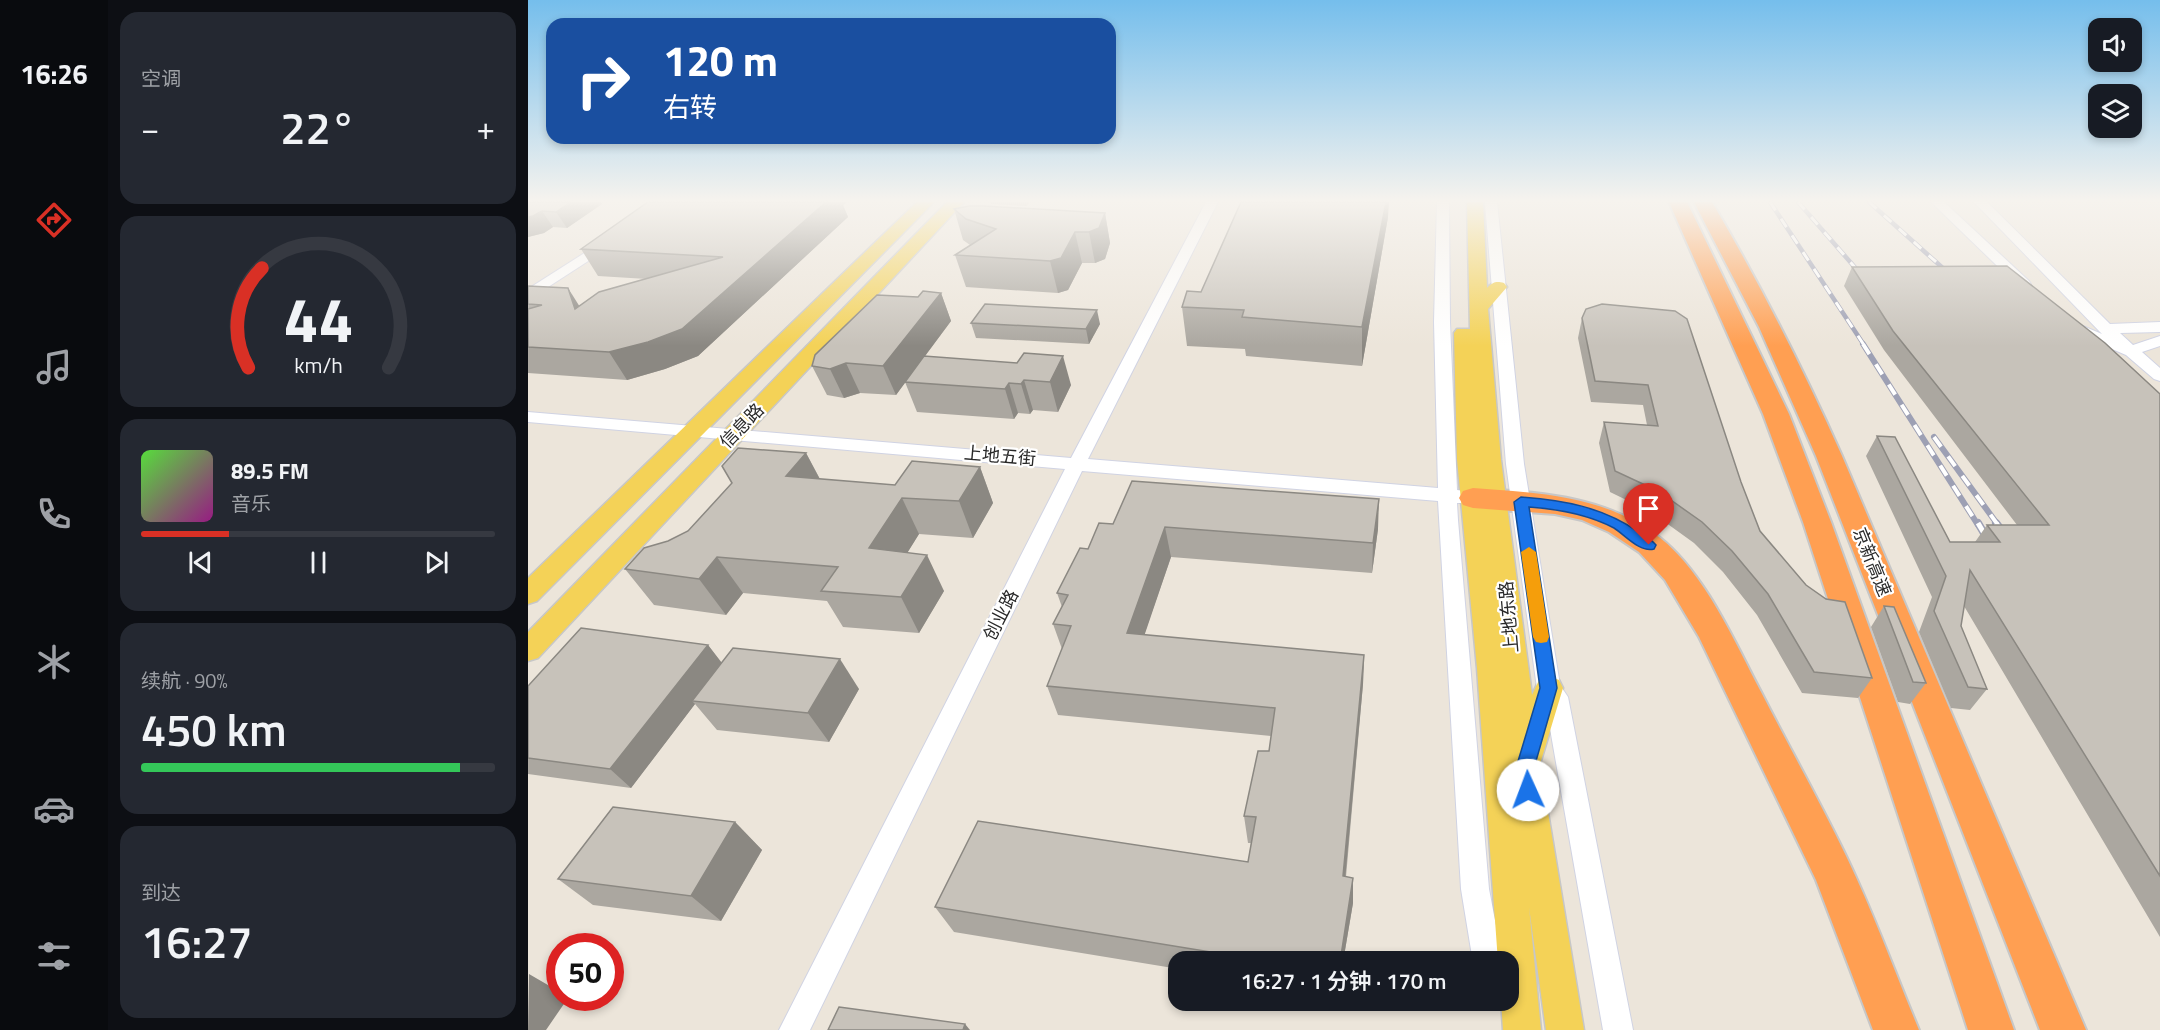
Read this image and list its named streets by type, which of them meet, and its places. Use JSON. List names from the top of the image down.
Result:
{
  "streets": {
    "highway": ["京新高速"],
    "main road": ["信息路", "上地东路"],
    "street": ["上地五街", "创业路"]
  },
  "crossings": [
    ["信息路", "上地五街"],
    ["上地五街", "创业路"],
    ["上地五街", "上地东路"]
  ],
  "page": {
    "tabs": "16:26",
    "tile": [
      "空调",
      ["续航 · 90%", "450 km"],
      ["到达", "16:27"]
    ],
    "turn": ["120 m", "右转"],
    "heat": ["−", "22°", "+"],
    "song": ["89.5 FM", "音乐"],
    "limit": "50",
    "trip": "16:27 · 1 分钟 · 170 m",
    "gauge": ["44", "km/h"]
  }
}
